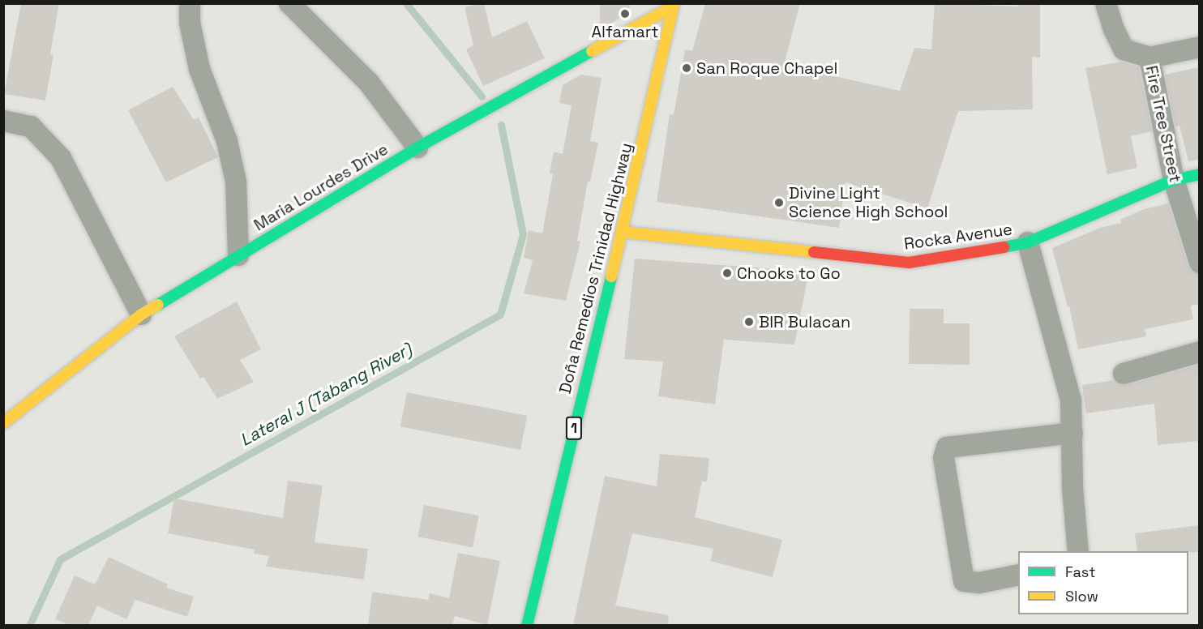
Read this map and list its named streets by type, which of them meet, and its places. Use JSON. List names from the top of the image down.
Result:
{
  "streets": {
    "main road": [
      "Maria Lourdes Drive",
      "Rocka Avenue",
      "Doña Remedios Trinidad Highway",
      "1"
    ],
    "street": ["Fire Tree Street"]
  },
  "crossings": [
    ["Fire Tree Street", "Rocka Avenue"],
    ["Maria Lourdes Drive", "Doña Remedios Trinidad Highway"],
    ["Rocka Avenue", "Doña Remedios Trinidad Highway"]
  ],
  "water": ["Lateral J (Tabang River)"],
  "places": [
    "Alfamart",
    "San Roque Chapel",
    "Divine Light Science High School",
    "Chooks to Go",
    "BIR Bulacan"
  ],
  "legend": ["Fast", "Slow"]
}
